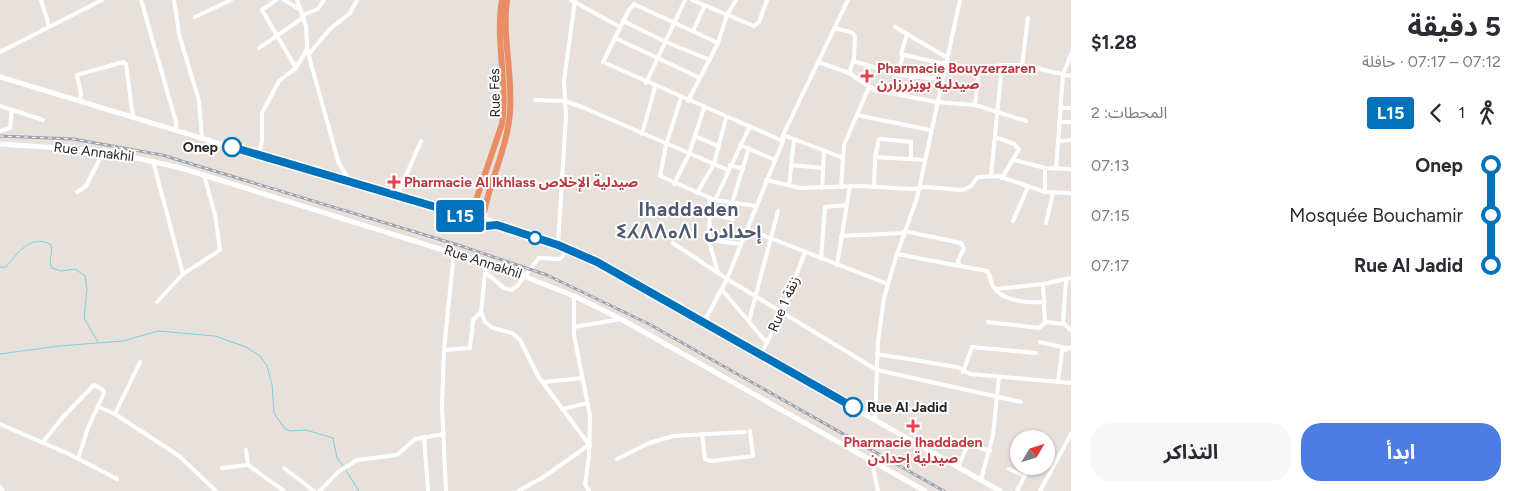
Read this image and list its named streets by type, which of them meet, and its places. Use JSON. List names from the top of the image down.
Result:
{
  "streets": {
    "highway": ["Rue Fés"],
    "main road": ["Rue Annakhil"],
    "street": ["Rue 1 زنقة"]
  },
  "districts": ["Ihaddaden ⵉⵃⴷⴷⴰⴷⵏ إحدادن"],
  "places": {
    "health": ["Pharmacie Bouyzerzaren صيدلية بويزرزارن", "Pharmacie Al Ikhlass صيدلية الإخلاص", "Pharmacie Ihaddaden صيدلية إحدادن"],
    "other": ["Onep", "Rue Al Jadid"]
  },
  "lines": ["bus line L15"],
  "north": "top right",
  "page": {
    "heading": ["5 دقيقة", "07:12 – 07:17 · حافلة", "$1.28"],
    "on_map": "L15",
    "legs": ["1", "L15", "المحطات: 2"],
    "list": [
      {
        "name": "Onep",
        "value": "07:13"
      },
      {
        "name": "Mosquée Bouchamir",
        "value": "07:15"
      },
      {
        "name": "Rue Al Jadid",
        "value": "07:17"
      }
    ],
    "buttons": ["ابدأ", "التذاكر"]
  }
}
